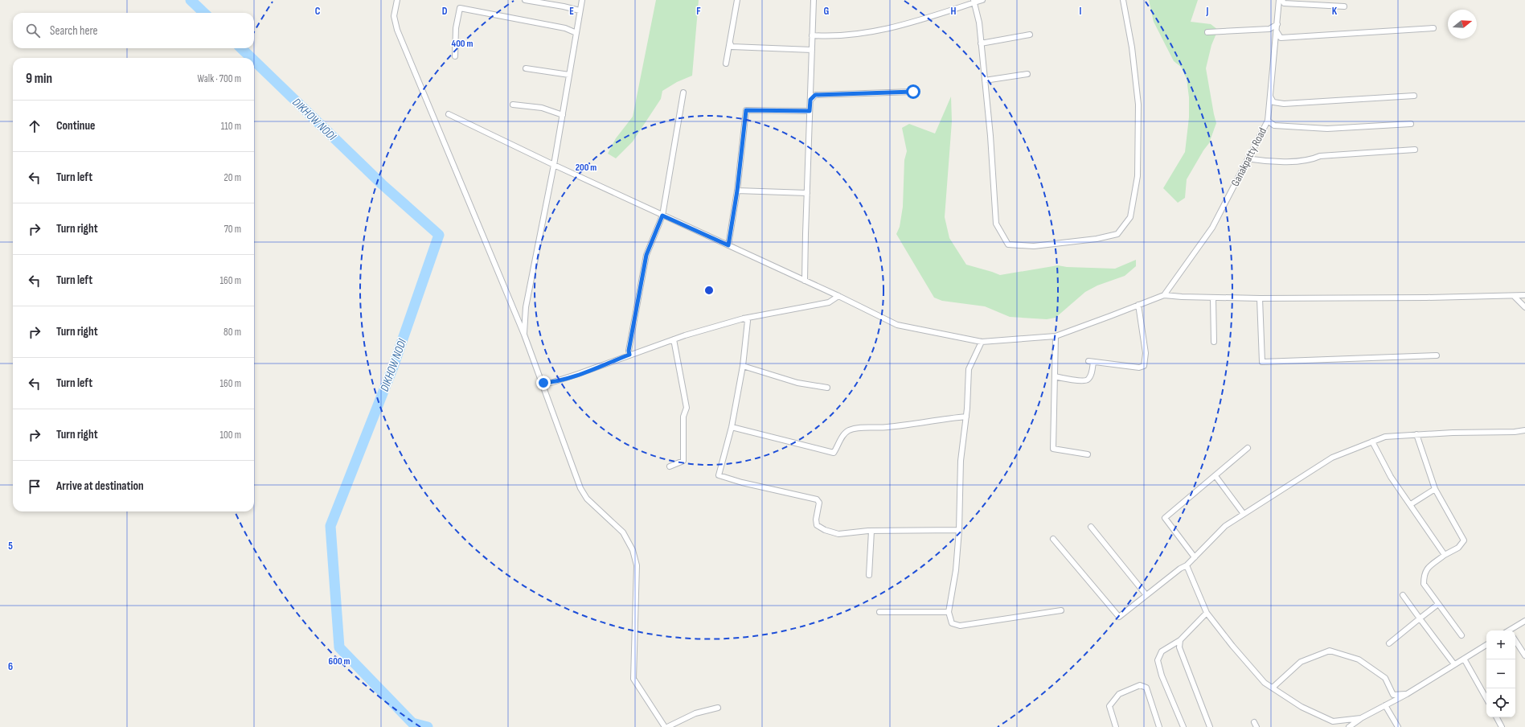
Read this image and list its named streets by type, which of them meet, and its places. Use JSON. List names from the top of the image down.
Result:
{
  "streets": {
    "street": ["Ganakpatty Road"]
  },
  "water": ["DIKHOW NODI"],
  "north": "right",
  "page": {
    "search": "Search here",
    "heading": ["9 min", "Walk · 700 m"],
    "list": [
      ["Continue", "110 m"],
      ["Turn left", "20 m"],
      ["Turn right", "70 m"],
      ["Turn left", "160 m"],
      ["Turn right", "80 m"],
      ["Turn left", "160 m"],
      ["Turn right", "100 m"],
      "Arrive at destination"
    ],
    "map_buttons": ["+", "−"]
  },
  "grid": {
    "columns": [
      "C",
      "D",
      "E",
      "F",
      "G",
      "H",
      "I",
      "J",
      "K"
    ],
    "rows": ["5", "6"]
  },
  "rings": ["400 m", "200 m", "600 m"]
}
